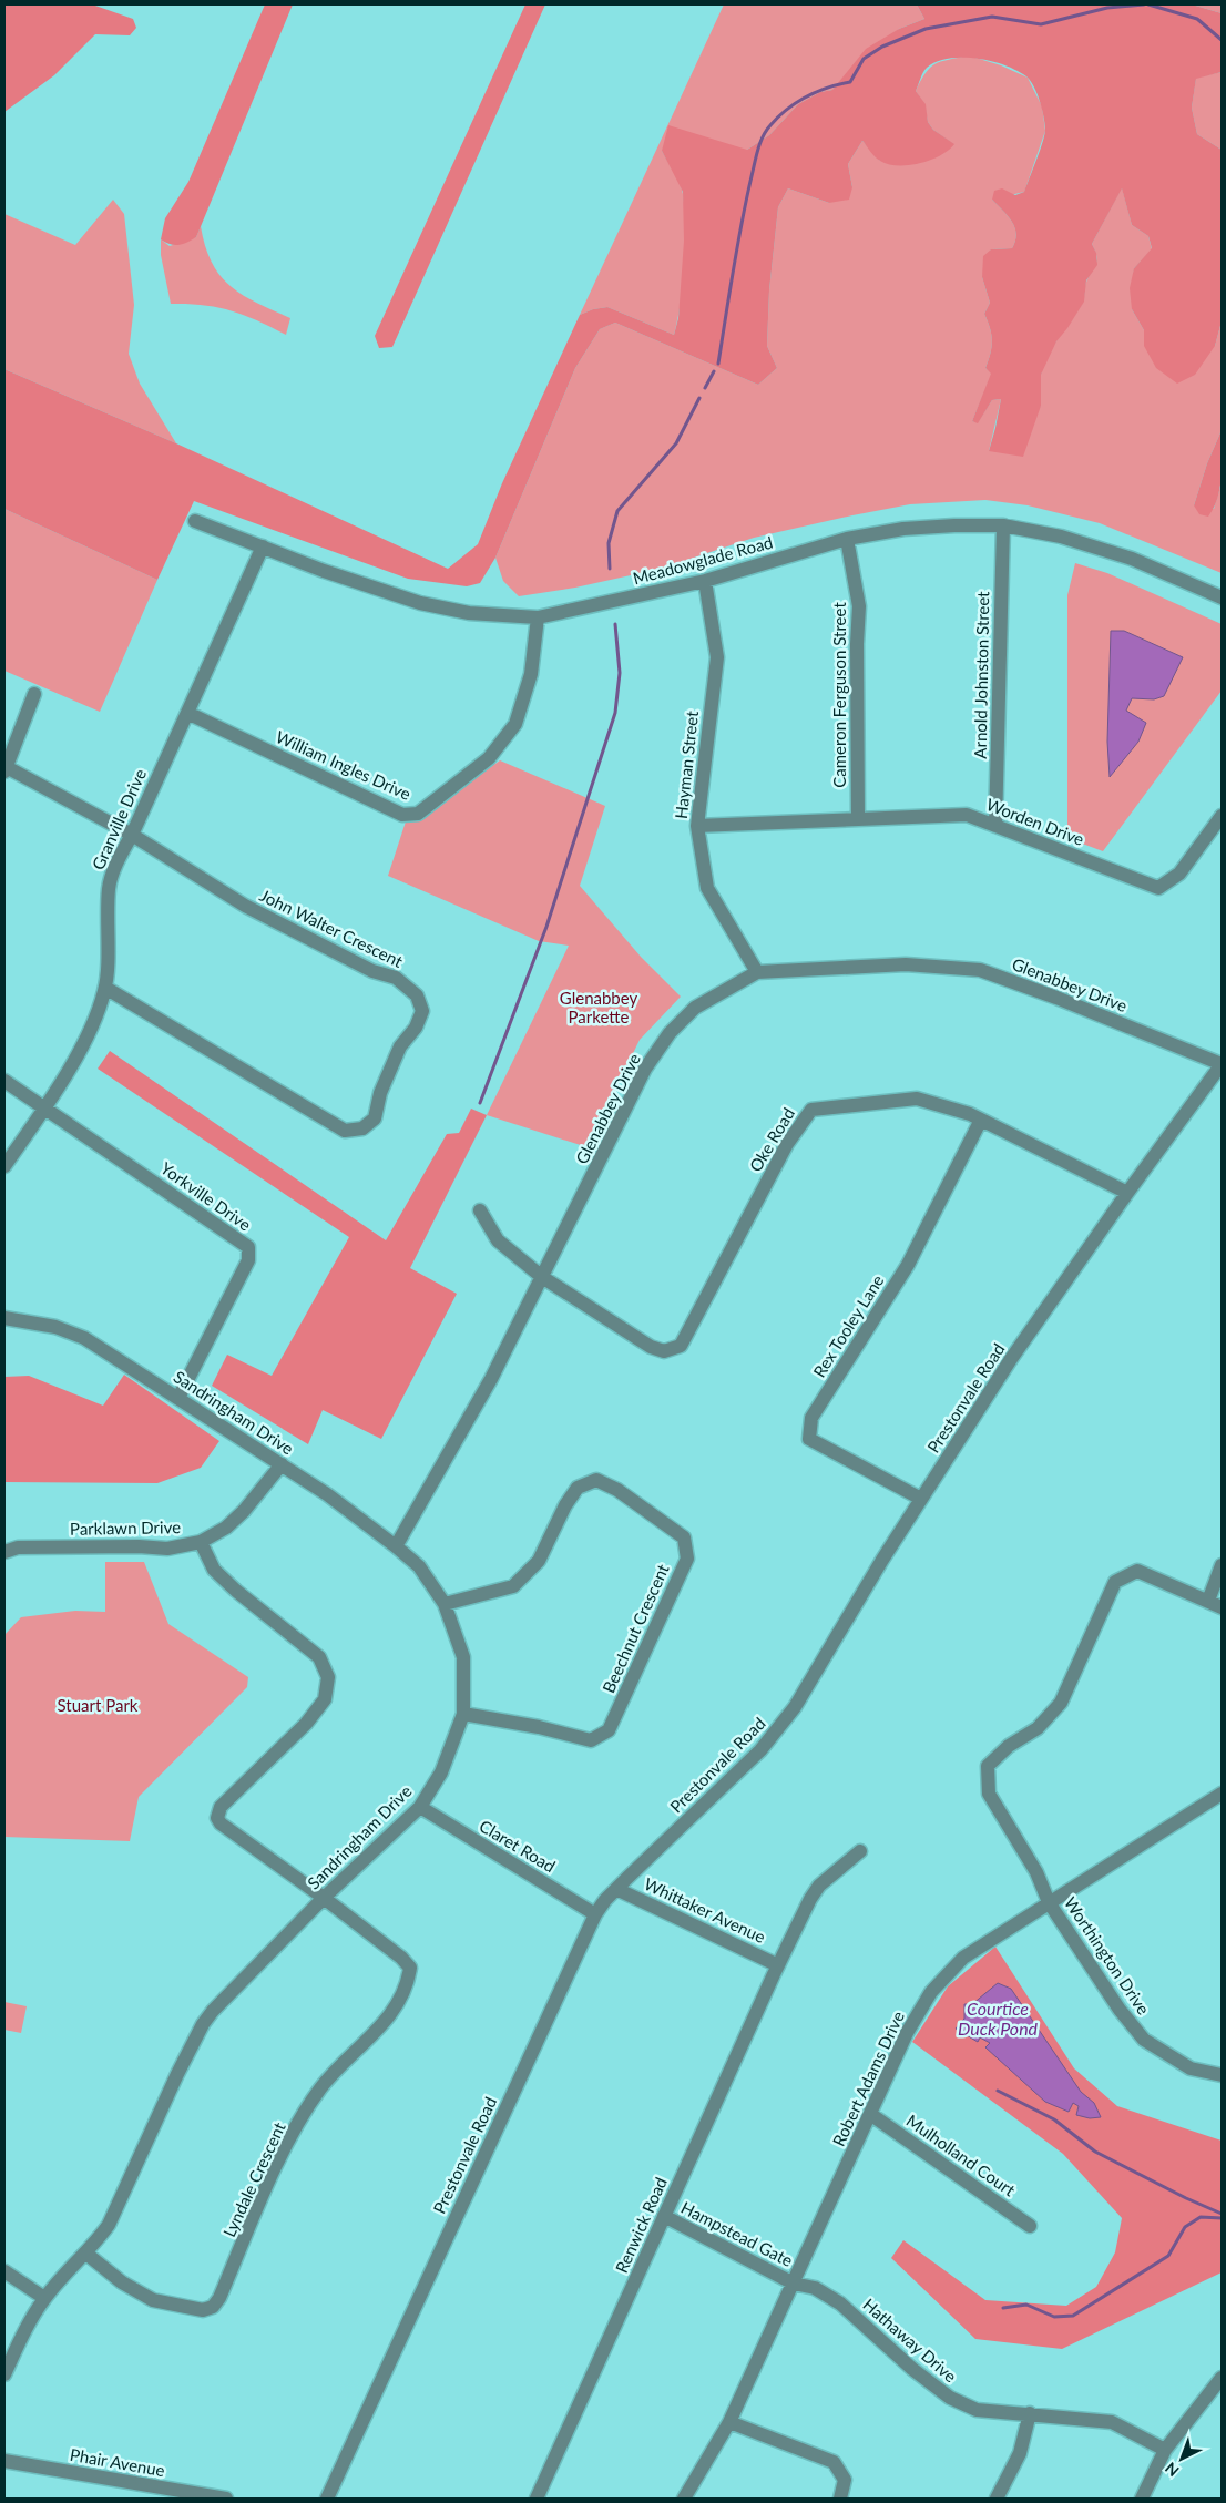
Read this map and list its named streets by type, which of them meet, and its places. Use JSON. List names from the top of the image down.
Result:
{
  "streets": {
    "street": [
      "Meadowglade Road",
      "Arnold Johnston Street",
      "Cameron Ferguson Street",
      "William Ingles Drive",
      "Hayman Street",
      "Granville Drive",
      "Worden Drive",
      "John Walter Crescent",
      "Glenabbey Drive",
      "Oke Road",
      "Yorkville Drive",
      "Rex Tooley Lane",
      "Prestonvale Road",
      "Sandringham Drive",
      "Parklawn Drive",
      "Beechnut Crescent",
      "Claret Road",
      "Whittaker Avenue",
      "Worthington Drive",
      "Robert Adams Drive",
      "Mulholland Court",
      "Lyndale Crescent",
      "Renwick Road",
      "Hampstead Gate",
      "Hathaway Drive",
      "Phair Avenue"
    ]
  },
  "crossings": [
    ["Meadowglade Road", "Arnold Johnston Street"],
    ["Meadowglade Road", "Cameron Ferguson Street"],
    ["Meadowglade Road", "William Ingles Drive"],
    ["Meadowglade Road", "Hayman Street"],
    ["Meadowglade Road", "Granville Drive"],
    ["Arnold Johnston Street", "Worden Drive"],
    ["Cameron Ferguson Street", "Worden Drive"],
    ["William Ingles Drive", "Granville Drive"],
    ["Hayman Street", "Worden Drive"],
    ["Hayman Street", "Glenabbey Drive"],
    ["Granville Drive", "John Walter Crescent"],
    ["Granville Drive", "Yorkville Drive"],
    ["Glenabbey Drive", "Oke Road"],
    ["Glenabbey Drive", "Prestonvale Road"],
    ["Glenabbey Drive", "Sandringham Drive"],
    ["Oke Road", "Rex Tooley Lane"],
    ["Oke Road", "Prestonvale Road"],
    ["Yorkville Drive", "Sandringham Drive"],
    ["Rex Tooley Lane", "Prestonvale Road"],
    ["Prestonvale Road", "Claret Road"],
    ["Prestonvale Road", "Whittaker Avenue"],
    ["Sandringham Drive", "Parklawn Drive"],
    ["Sandringham Drive", "Beechnut Crescent"],
    ["Sandringham Drive", "Claret Road"],
    ["Sandringham Drive", "Lyndale Crescent"],
    ["Whittaker Avenue", "Renwick Road"],
    ["Worthington Drive", "Robert Adams Drive"],
    ["Robert Adams Drive", "Mulholland Court"],
    ["Robert Adams Drive", "Hampstead Gate"],
    ["Robert Adams Drive", "Hathaway Drive"],
    ["Renwick Road", "Hampstead Gate"],
    ["Hampstead Gate", "Hathaway Drive"]
  ],
  "water": ["Courtice Duck Pond"],
  "parks": ["Glenabbey Parkette", "Stuart Park"],
  "north": "bottom left"
}
